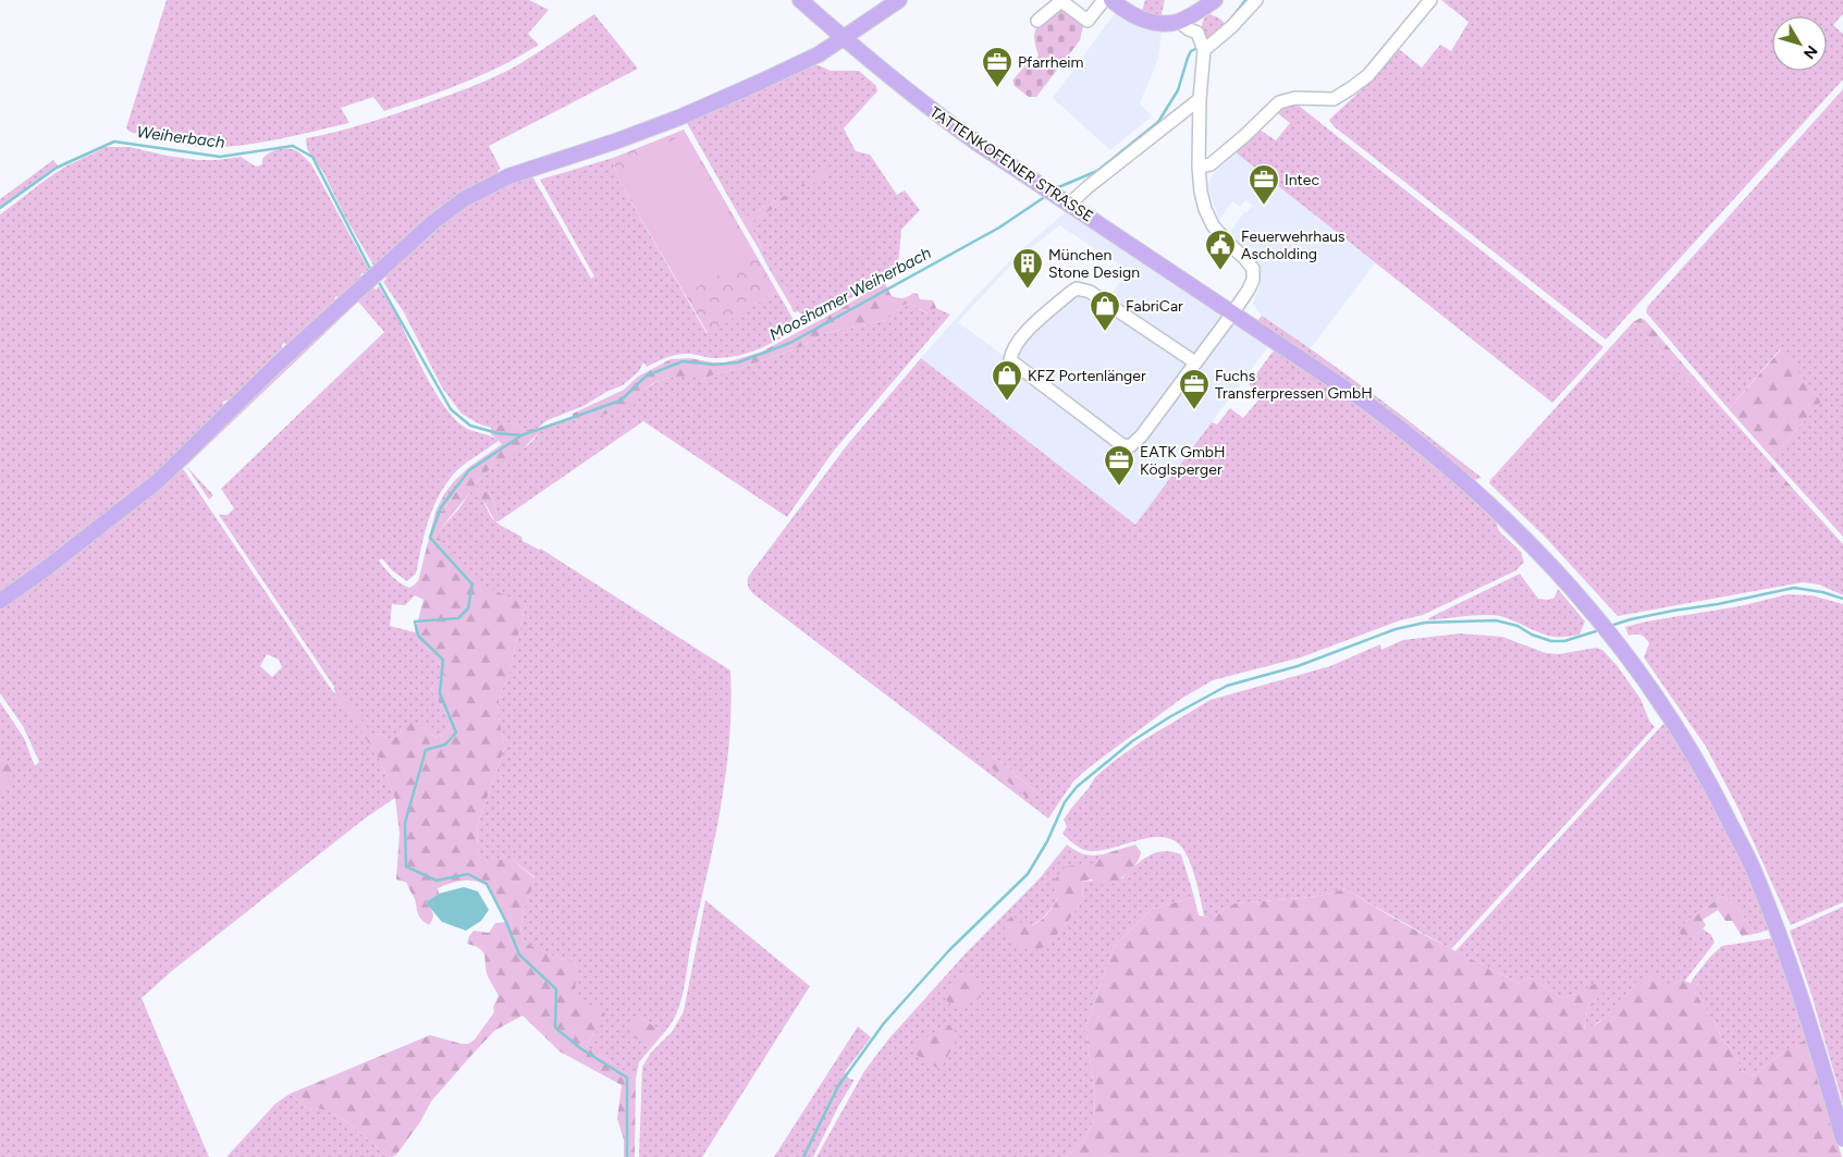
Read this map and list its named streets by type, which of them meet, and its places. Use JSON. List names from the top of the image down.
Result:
{
  "streets": {
    "main road": ["TATTENKOFENER STRASSE"]
  },
  "water": ["Weiherbach", "Mooshamer Weiherbach"],
  "places": {
    "office": [
      "Pfarrheim",
      "Intec",
      "Fuchs Transferpressen GmbH",
      "EATK GmbH Köglsperger"
    ],
    "public building": ["Feuerwehrhaus Ascholding"],
    "building": ["München Stone Design"],
    "shop": ["FabriCar", "KFZ Portenlänger"]
  },
  "north": "bottom right"
}
